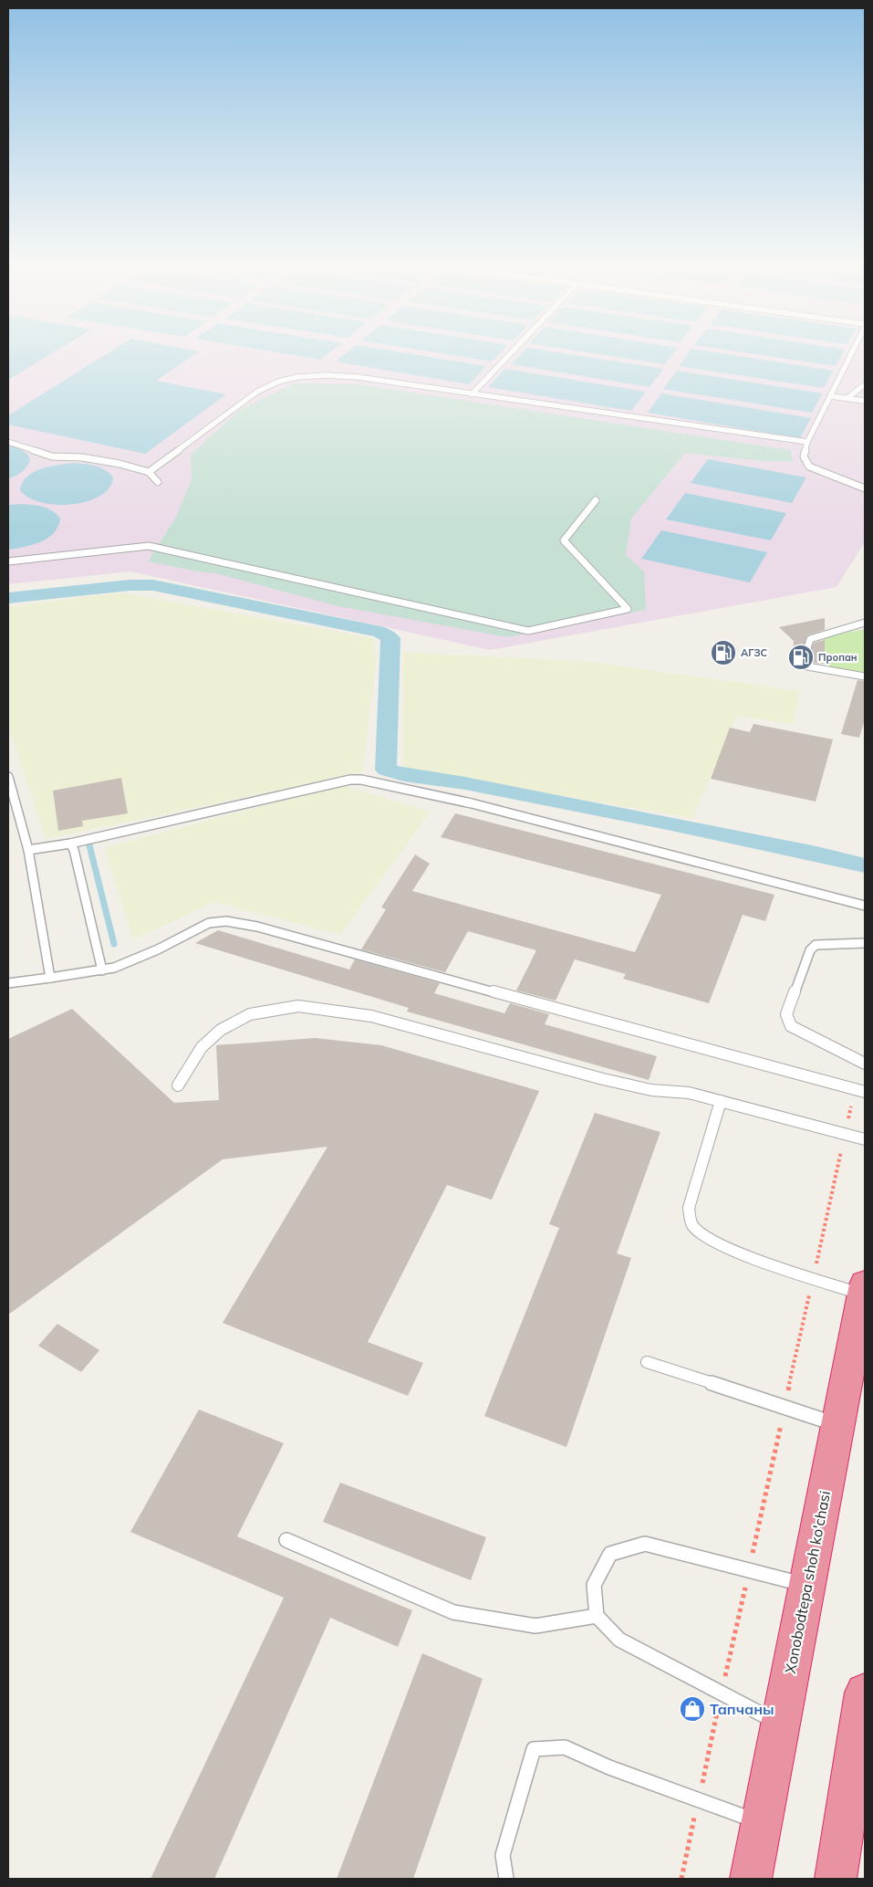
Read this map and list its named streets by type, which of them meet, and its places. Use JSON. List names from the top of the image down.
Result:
{
  "streets": {
    "highway": ["Xonobodtepa shoh ko'chasi"]
  },
  "places": {
    "fuel station": ["АГЗС", "Пропан"],
    "shop": ["Тапчаны"]
  }
}
